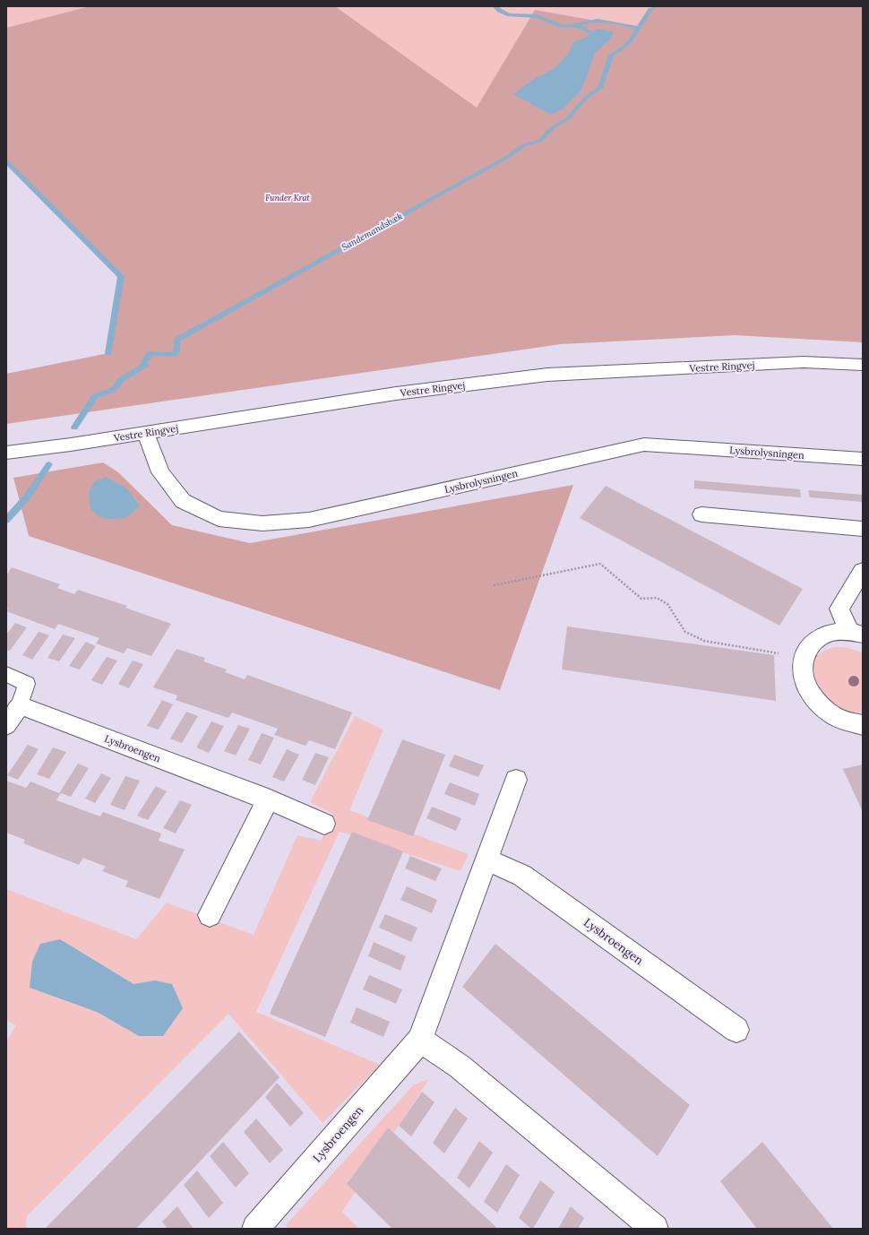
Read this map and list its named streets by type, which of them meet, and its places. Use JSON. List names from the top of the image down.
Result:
{
  "streets": {
    "street": ["Vestre Ringvej", "Lysbrolysningen", "Lysbroengen"]
  },
  "crossings": [
    ["Vestre Ringvej", "Lysbrolysningen"]
  ],
  "water": ["Sandemandsbæk"],
  "parks": ["Funder Krat"]
}
